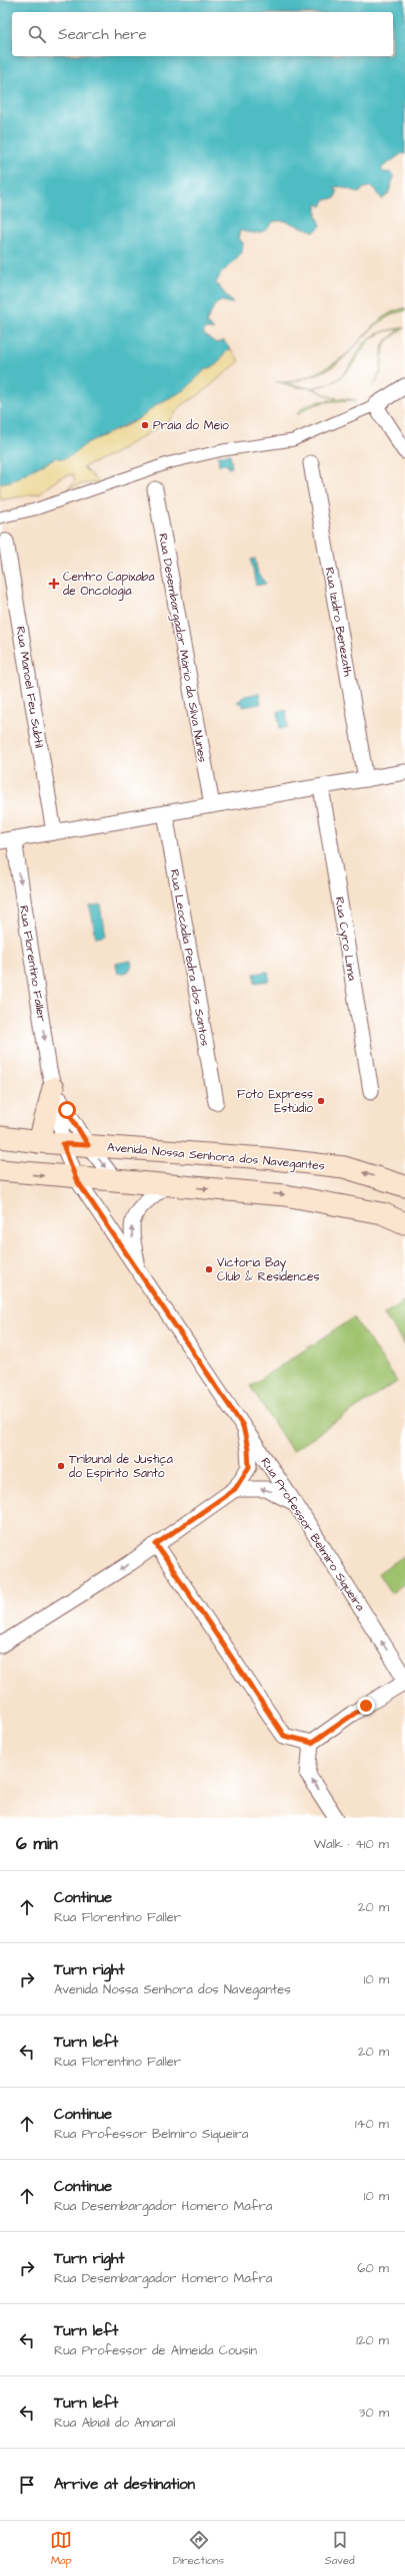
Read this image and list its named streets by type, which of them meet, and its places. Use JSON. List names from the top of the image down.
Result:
{
  "streets": {
    "main road": ["Avenida Nossa Senhora dos Navegantes"],
    "street": [
      "Rua Izidro Benezath",
      "Rua Desembargador Mário da Silva Nunes",
      "Rua Manoel Feu Subtil",
      "Rua Cyro Lima",
      "Rua Leocádia Pedra dos Santos",
      "Rua Florentino Faller",
      "Rua Professor Belmiro Siqueira"
    ]
  },
  "crossings": [
    ["Rua Florentino Faller", "Avenida Nossa Senhora dos Navegantes"],
    ["Rua Florentino Faller", "Rua Professor Belmiro Siqueira"]
  ],
  "one_way": ["Rua Florentino Faller"],
  "places": {
    "other": [
      "Praia do Meio",
      "Foto Express Estúdio",
      "Victoria Bay Club & Residences",
      "Tribunal de Justiça do Espírito Santo"
    ],
    "health": ["Centro Capixaba de Oncologia"]
  },
  "page": {
    "search": "Search here",
    "heading": ["6 min", "Walk · 410 m"],
    "list": [
      ["Continue", "Rua Florentino Faller", "20 m"],
      ["Turn right", "Avenida Nossa Senhora dos Navegantes", "10 m"],
      ["Turn left", "Rua Florentino Faller", "20 m"],
      ["Continue", "Rua Professor Belmiro Siqueira", "140 m"],
      ["Continue", "Rua Desembargador Homero Mafra", "10 m"],
      ["Turn right", "Rua Desembargador Homero Mafra", "60 m"],
      ["Turn left", "Rua Professor de Almeida Cousin", "120 m"],
      ["Turn left", "Rua Abiail do Amaral", "30 m"],
      "Arrive at destination"
    ],
    "nav": ["Map", "Directions", "Saved"]
  }
}
